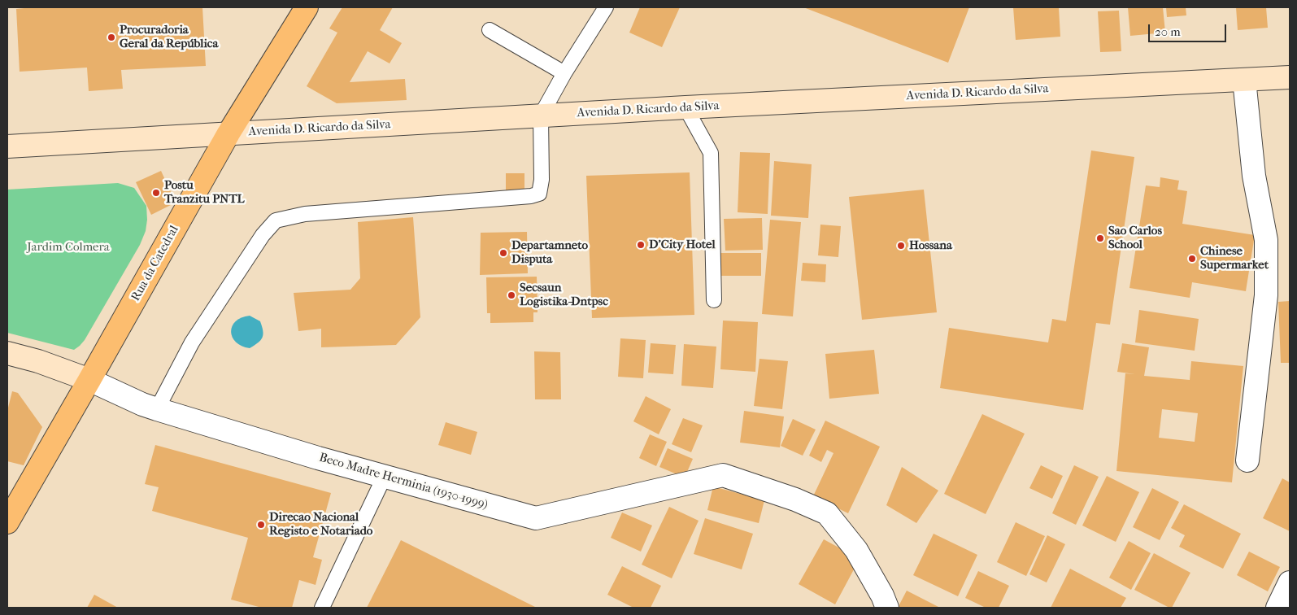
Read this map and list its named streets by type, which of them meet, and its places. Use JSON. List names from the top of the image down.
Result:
{
  "streets": {
    "main road": ["Avenida D. Ricardo da Silva", "Rua da Catedral"],
    "street": ["Beco Madre Herminia (1930-1999)"]
  },
  "crossings": [
    ["Avenida D. Ricardo da Silva", "Rua da Catedral"],
    ["Rua da Catedral", "Beco Madre Herminia (1930-1999)"]
  ],
  "parks": ["Jardim Colmera"],
  "places": [
    "Procuradoria Geral da República",
    "Postu Tranzitu PNTL",
    "Sao Carlos School",
    "D'City Hotel",
    "Hossana",
    "Departamneto Disputa",
    "Chinese Supermarket",
    "Secsaun Logistika-Dntpsc",
    "Direcao Nacional Registo e Notariado"
  ],
  "scale_bar": "20 m"
}
